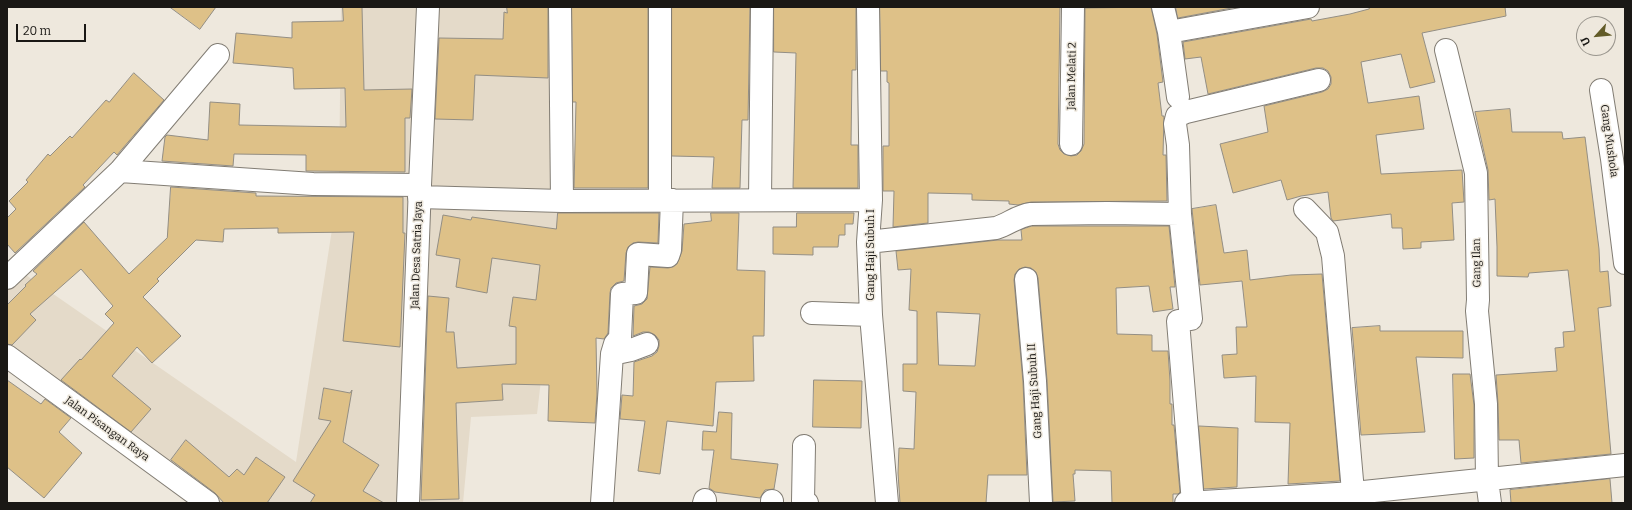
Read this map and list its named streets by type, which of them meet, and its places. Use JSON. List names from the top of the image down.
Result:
{
  "streets": {
    "street": [
      "Jalan Melati 2",
      "Gang Mushola",
      "Jalan Desa Satria Jaya",
      "Gang Haji Subuh I",
      "Gang Ilan",
      "Gang Haji Subuh II",
      "Jalan Pisangan Raya"
    ]
  },
  "scale_bar": "20 m",
  "north": "bottom left"
}
